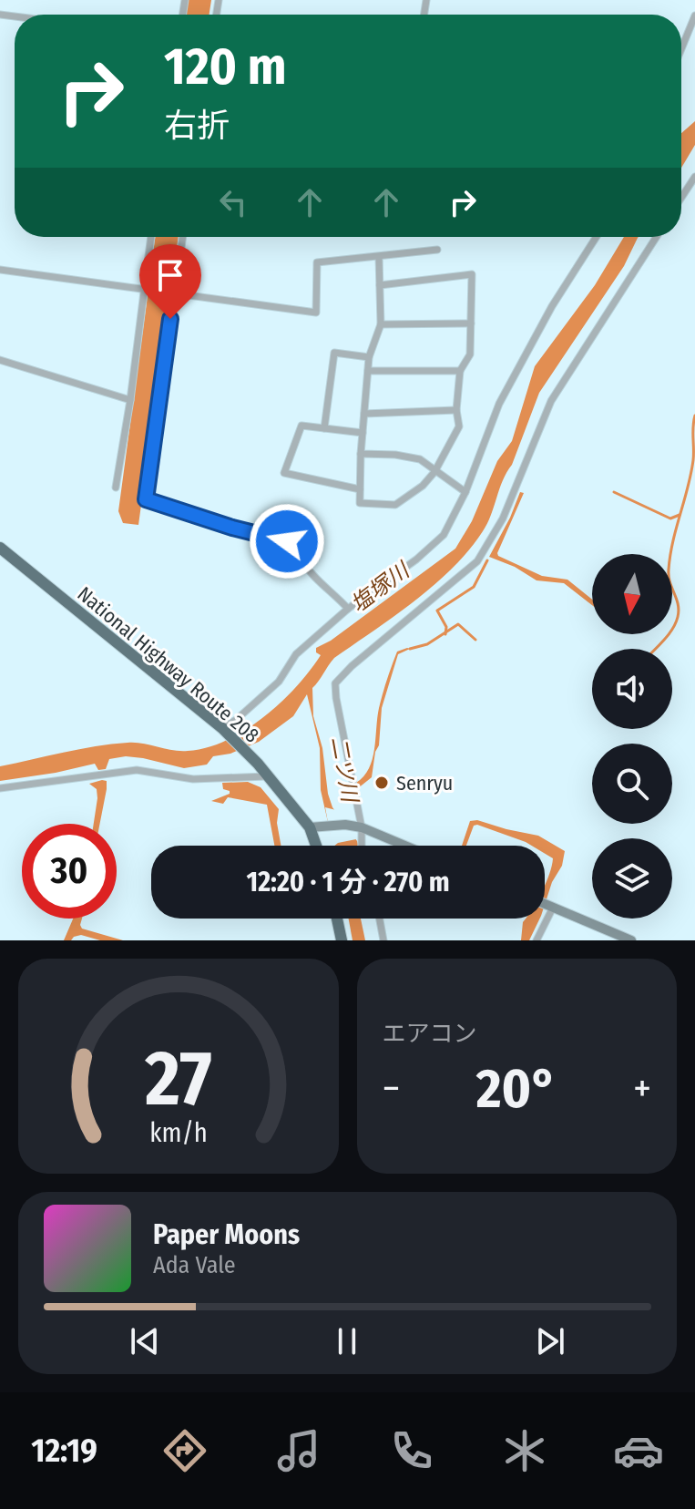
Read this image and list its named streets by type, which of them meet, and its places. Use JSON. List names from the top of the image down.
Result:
{
  "streets": {
    "highway": ["National Highway Route 208"]
  },
  "water": ["塩塚川", "二ツ川"],
  "places": ["Senryu"],
  "north": "bottom",
  "page": {
    "turn": ["120 m", "右折"],
    "limit": "30",
    "trip": "12:20 · 1 分 · 270 m",
    "tile": "エアコン",
    "heat": ["−", "20°", "+"],
    "song": ["Paper Moons", "Ada Vale"],
    "tabs": "12:19",
    "gauge": ["27", "km/h"]
  }
}
